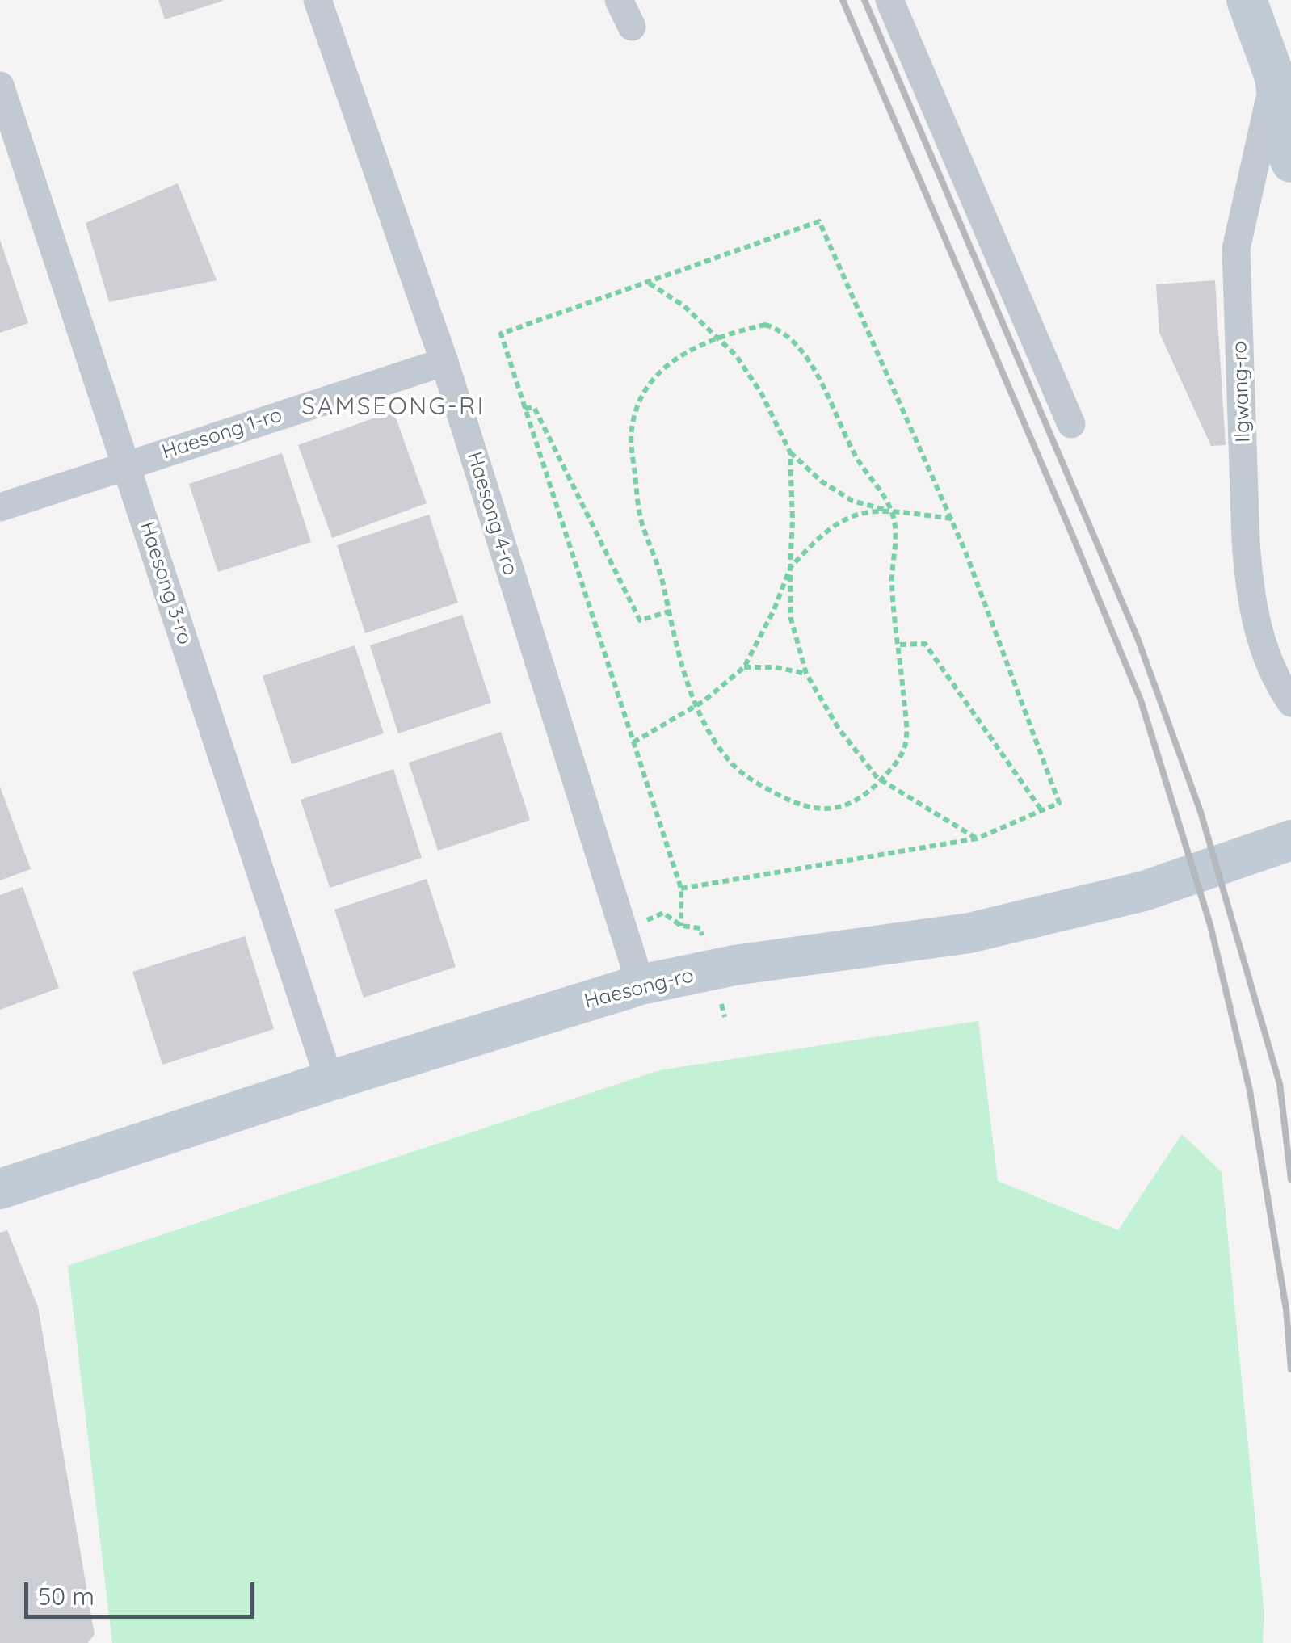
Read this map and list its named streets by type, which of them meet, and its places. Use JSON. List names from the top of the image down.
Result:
{
  "streets": {
    "street": [
      "Ilgwang-ro",
      "Haesong 1-ro",
      "Haesong 4-ro",
      "Haesong 3-ro",
      "Haesong-ro"
    ]
  },
  "crossings": [
    ["Haesong 1-ro", "Haesong 4-ro"],
    ["Haesong 1-ro", "Haesong 3-ro"],
    ["Haesong 4-ro", "Haesong-ro"],
    ["Haesong 3-ro", "Haesong-ro"]
  ],
  "districts": ["SAMSEONG-RI"],
  "scale_bar": "50 m"
}
